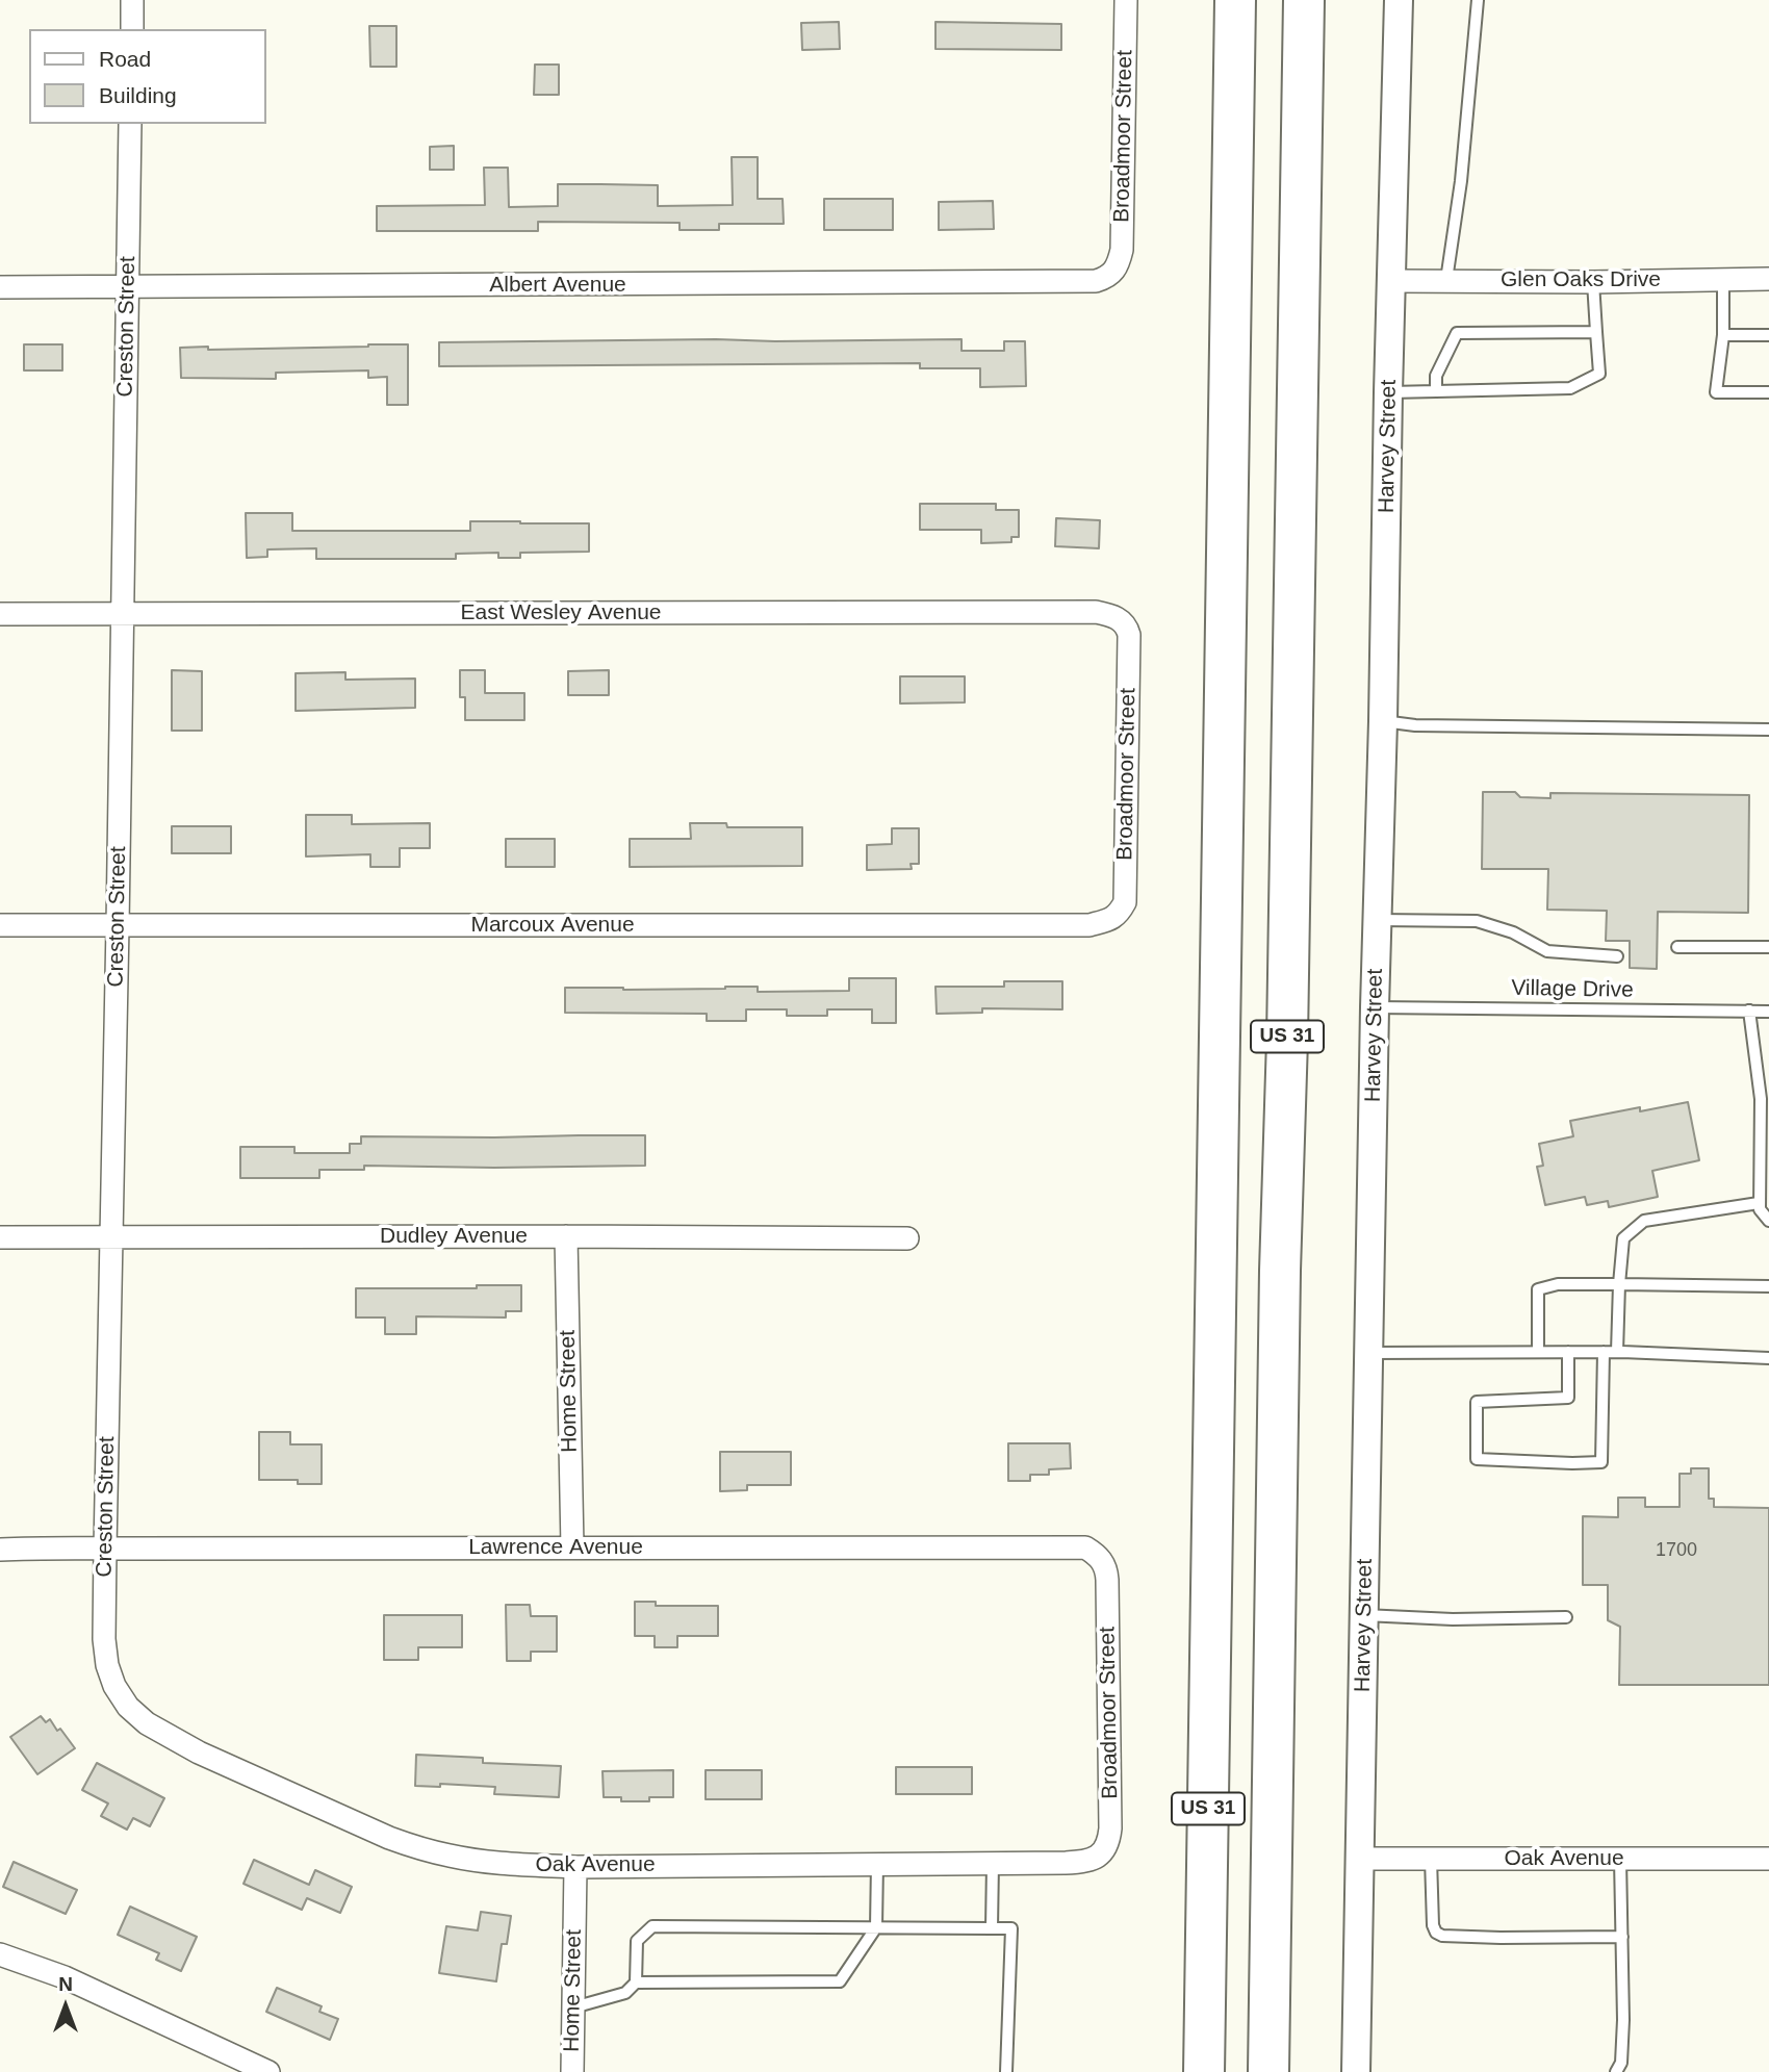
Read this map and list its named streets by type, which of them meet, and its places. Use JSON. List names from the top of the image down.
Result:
{
  "streets": {
    "highway": ["US 31"],
    "street": [
      "Broadmoor Street",
      "Glen Oaks Drive",
      "Albert Avenue",
      "Creston Street",
      "Harvey Street",
      "East Wesley Avenue",
      "Marcoux Avenue",
      "Dudley Avenue",
      "Home Street",
      "Lawrence Avenue",
      "Oak Avenue"
    ],
    "lane": ["Village Drive"]
  },
  "crossings": [
    ["Broadmoor Street", "Albert Avenue"],
    ["Broadmoor Street", "East Wesley Avenue"],
    ["Broadmoor Street", "Marcoux Avenue"],
    ["Broadmoor Street", "Lawrence Avenue"],
    ["Broadmoor Street", "Oak Avenue"],
    ["Glen Oaks Drive", "Harvey Street"],
    ["Albert Avenue", "Creston Street"],
    ["Creston Street", "East Wesley Avenue"],
    ["Creston Street", "Marcoux Avenue"],
    ["Creston Street", "Dudley Avenue"],
    ["Creston Street", "Lawrence Avenue"],
    ["Creston Street", "Oak Avenue"],
    ["Harvey Street", "Village Drive"],
    ["Harvey Street", "Oak Avenue"],
    ["Dudley Avenue", "Home Street"],
    ["Home Street", "Lawrence Avenue"],
    ["Home Street", "Oak Avenue"]
  ],
  "house_numbers": ["1700"],
  "legend": ["Road", "Building"],
  "north": "top"
}
